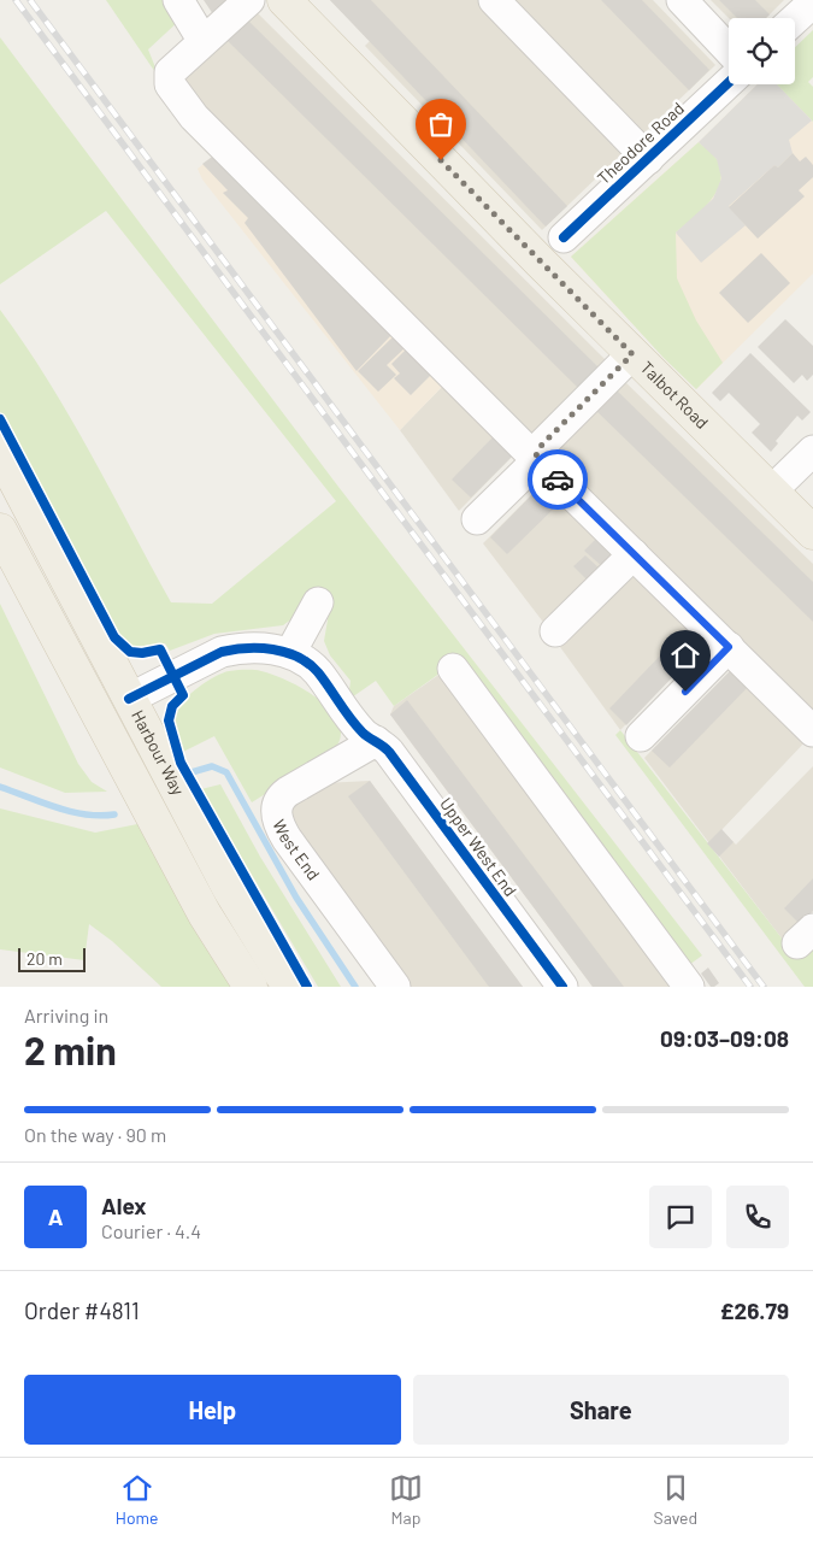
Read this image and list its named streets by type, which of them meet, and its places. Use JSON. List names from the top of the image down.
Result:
{
  "streets": {
    "main road": ["Talbot Road", "Harbour Way"],
    "street": ["Theodore Road", "Upper West End", "West End"]
  },
  "crossings": [
    ["Upper West End", "West End"]
  ],
  "scale_bar": "20 m",
  "page": {
    "scale": "20 m",
    "heading": ["2 min", "Arriving in", "09:03–09:08"],
    "panel": [
      "Alex",
      "Courier · 4.4",
      "Order #4811",
      "£26.79"
    ],
    "bar": "On the way · 90 m",
    "round": "A",
    "buttons": ["Help", "Share"],
    "tabs": ["Home", "Map", "Saved"]
  }
}
